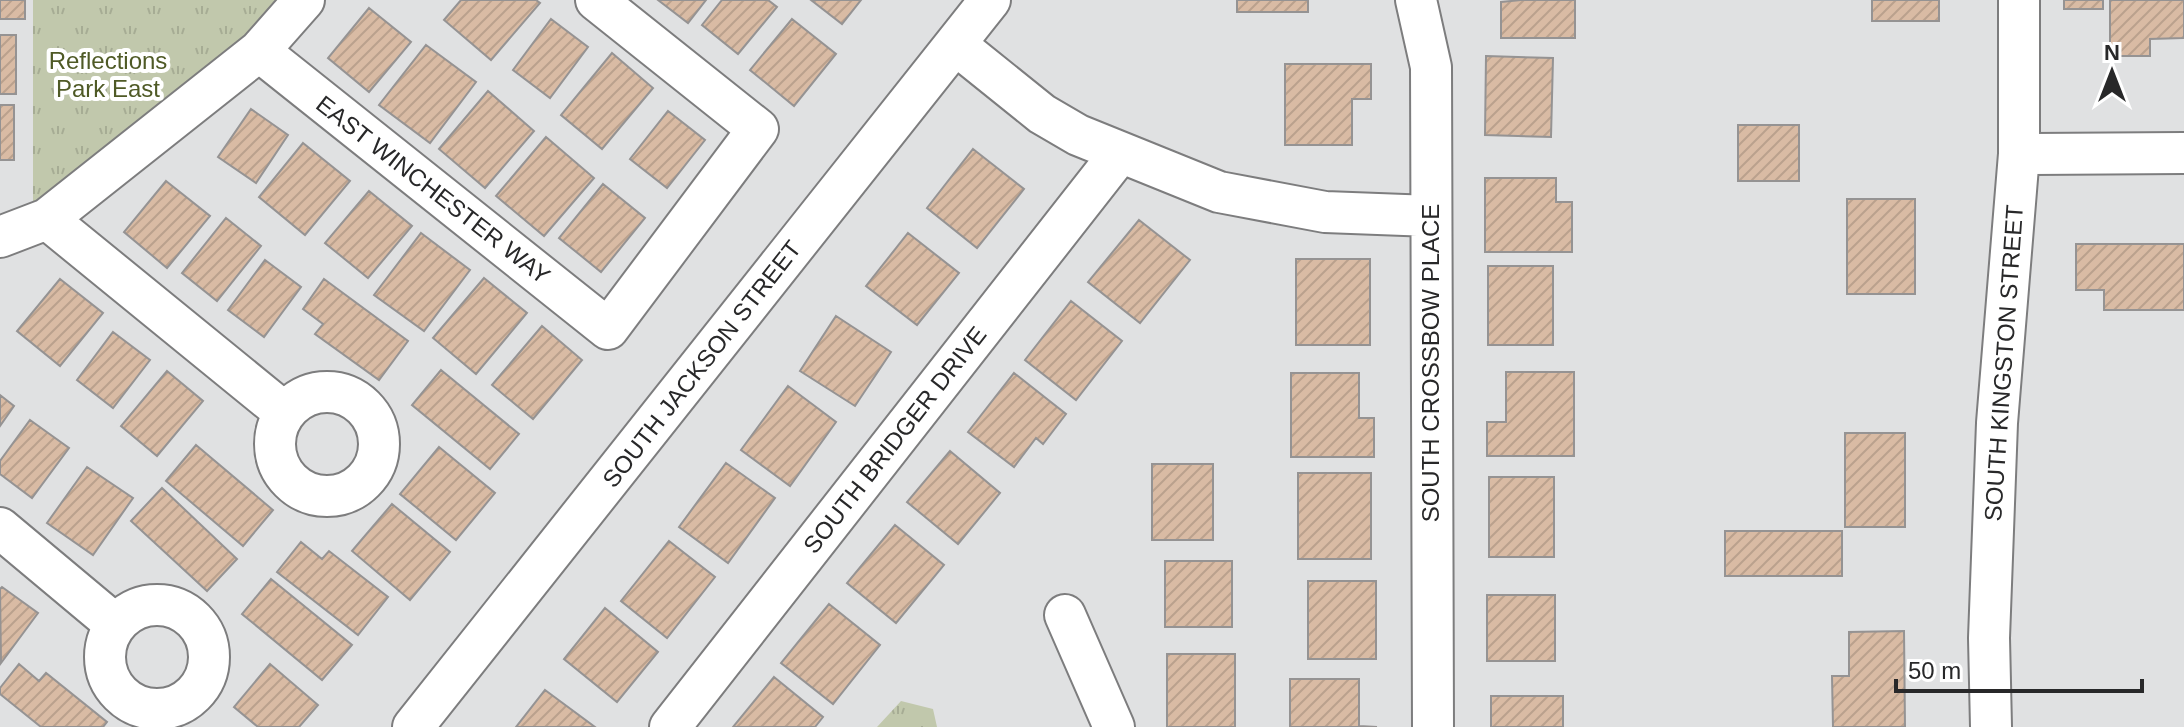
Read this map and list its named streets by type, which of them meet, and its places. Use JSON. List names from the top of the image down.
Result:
{
  "streets": {
    "street": [
      "EAST WINCHESTER WAY",
      "SOUTH CROSSBOW PLACE",
      "SOUTH KINGSTON STREET",
      "SOUTH JACKSON STREET",
      "SOUTH BRIDGER DRIVE"
    ]
  },
  "parks": ["Reflections Park East"],
  "scale_bar": "50 m",
  "north": "top"
}
